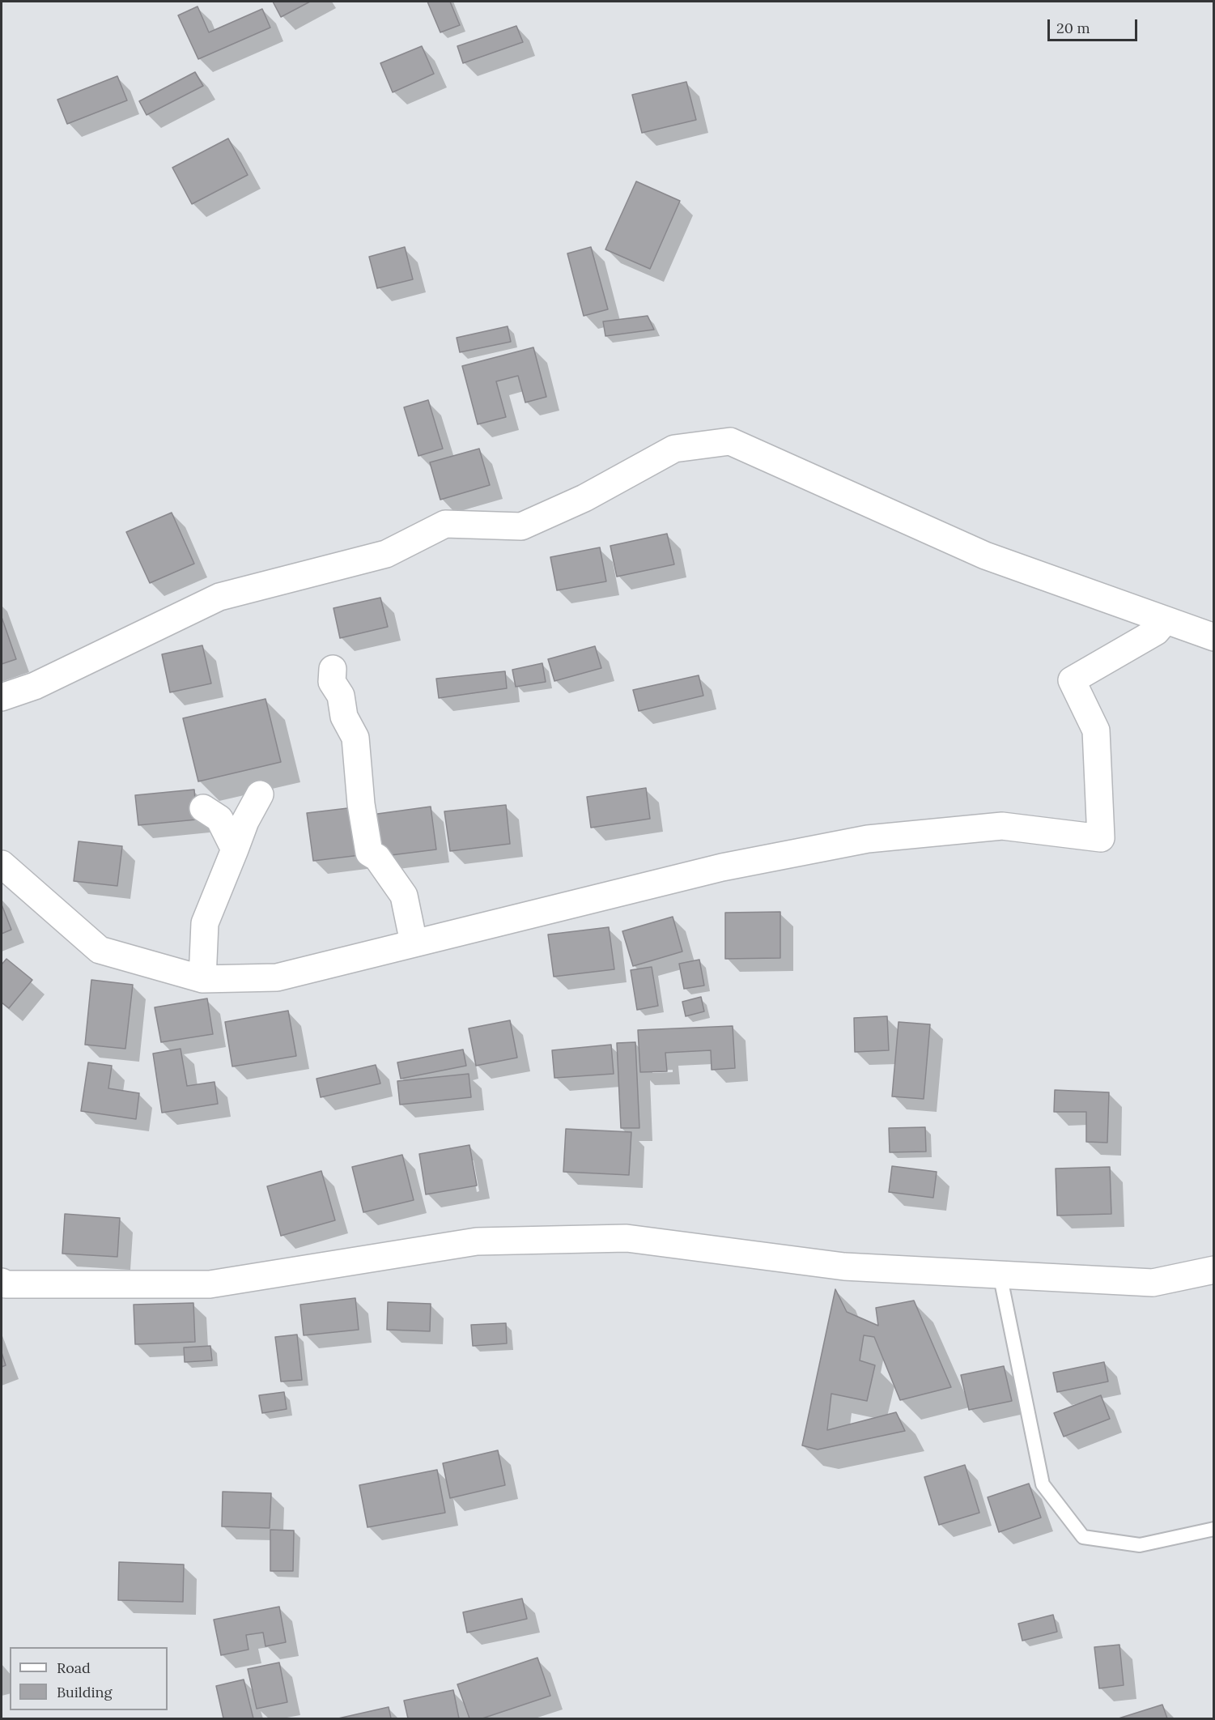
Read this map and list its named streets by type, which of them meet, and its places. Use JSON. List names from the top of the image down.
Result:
{
  "legend": ["Road", "Building"],
  "scale_bar": "20 m"
}
